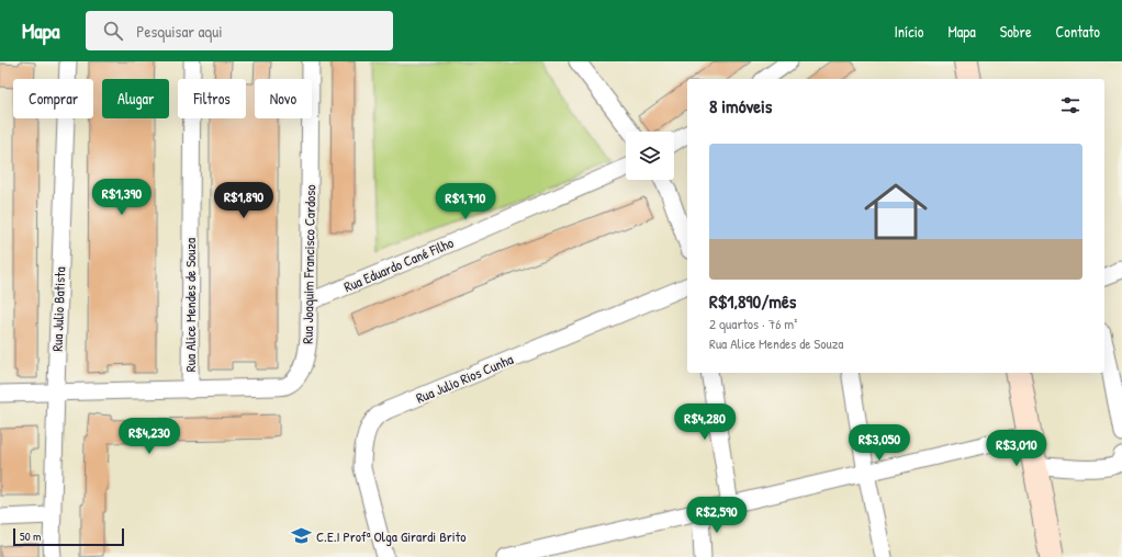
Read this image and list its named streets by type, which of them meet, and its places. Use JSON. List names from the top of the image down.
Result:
{
  "streets": {
    "street": [
      "Rua Joaquim Francisco Cardoso",
      "Rua Eduardo Cané Filho",
      "Rua Alice Mendes de Souza",
      "Rua Julio Batista",
      "Rua Julio Rios Cunha"
    ]
  },
  "crossings": [
    ["Rua Joaquim Francisco Cardoso", "Rua Eduardo Cané Filho"],
    ["Rua Joaquim Francisco Cardoso", "Rua Alice Mendes de Souza"],
    ["Rua Joaquim Francisco Cardoso", "Rua Julio Batista"]
  ],
  "places": {
    "school or university": ["C.E.I Profª Olga Girardi Brito"]
  },
  "scale_bar": "50 m",
  "page": {
    "header": "Mapa",
    "search": "Pesquisar aqui",
    "nav": [
      "Início",
      "Mapa",
      "Sobre",
      "Contato"
    ],
    "chip": [
      "Comprar",
      "Alugar",
      "Filtros",
      "Novo"
    ],
    "heading": "8 imóveis",
    "list": [
      {
        "name": "R$1,890/mês",
        "note": "2 quartos · 76 m² · Rua Alice Mendes de Souza"
      }
    ],
    "price": [
      "R$1,390",
      "R$1,890",
      "R$1,710",
      "R$4,280",
      "R$4,230",
      "R$3,050",
      "R$3,010",
      "R$2,590"
    ],
    "scale": "50 m"
  }
}
